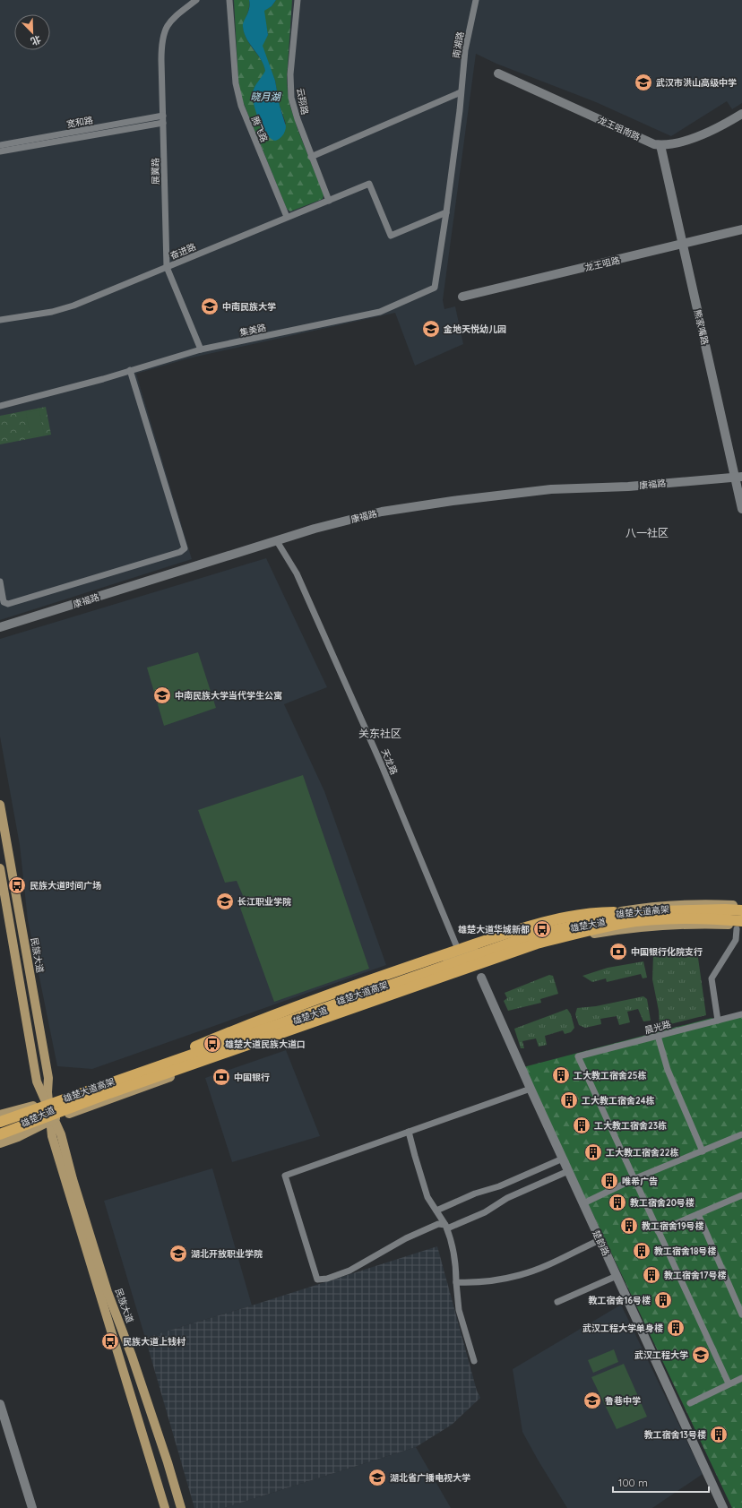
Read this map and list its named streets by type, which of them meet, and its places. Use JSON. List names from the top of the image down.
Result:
{
  "streets": {
    "highway": ["雄楚大道高架"],
    "main road": ["雄楚大道", "民族大道"],
    "street": [
      "南湖路",
      "云翔路",
      "宽和路",
      "龙王咀南路",
      "腾飞路",
      "展翼路",
      "奋进路",
      "龙王咀路",
      "熊家嘴路",
      "集美路",
      "康福路",
      "天龙路",
      "晨光路",
      "楚韵路"
    ]
  },
  "crossings": [
    ["南湖路", "奋进路"],
    ["南湖路", "集美路"],
    ["云翔路", "奋进路"],
    ["宽和路", "展翼路"],
    ["龙王咀南路", "熊家嘴路"],
    ["腾飞路", "奋进路"],
    ["展翼路", "奋进路"],
    ["展翼路", "集美路"],
    ["奋进路", "集美路"],
    ["龙王咀路", "熊家嘴路"],
    ["熊家嘴路", "康福路"],
    ["康福路", "天龙路"],
    ["天龙路", "雄楚大道"],
    ["雄楚大道高架", "雄楚大道"],
    ["雄楚大道", "民族大道"]
  ],
  "districts": ["八一社区", "关东社区"],
  "water": ["晓月湖"],
  "places": {
    "school or university": [
      "武汉市洪山高级中学",
      "中南民族大学",
      "金地天悦幼儿园",
      "中南民族大学当代学生公寓",
      "长江职业学院",
      "湖北开放职业学院",
      "武汉工程大学",
      "鲁巷中学",
      "湖北省广播电视大学"
    ],
    "bus stop": [
      "民族大道时间广场",
      "雄楚大道华城新都",
      "雄楚大道民族大道口",
      "民族大道上钱村"
    ],
    "bank": ["中国银行化院支行", "中国银行"],
    "building": [
      "工大教工宿舍25栋",
      "工大教工宿舍24栋",
      "工大教工宿舍23栋",
      "工大教工宿舍22栋",
      "唯希广告",
      "教工宿舍20号楼",
      "教工宿舍19号楼",
      "教工宿舍18号楼",
      "教工宿舍17号楼",
      "教工宿舍16号楼",
      "武汉工程大学单身楼",
      "教工宿舍13号楼"
    ]
  },
  "scale_bar": "100 m",
  "north": "bottom right"
}
